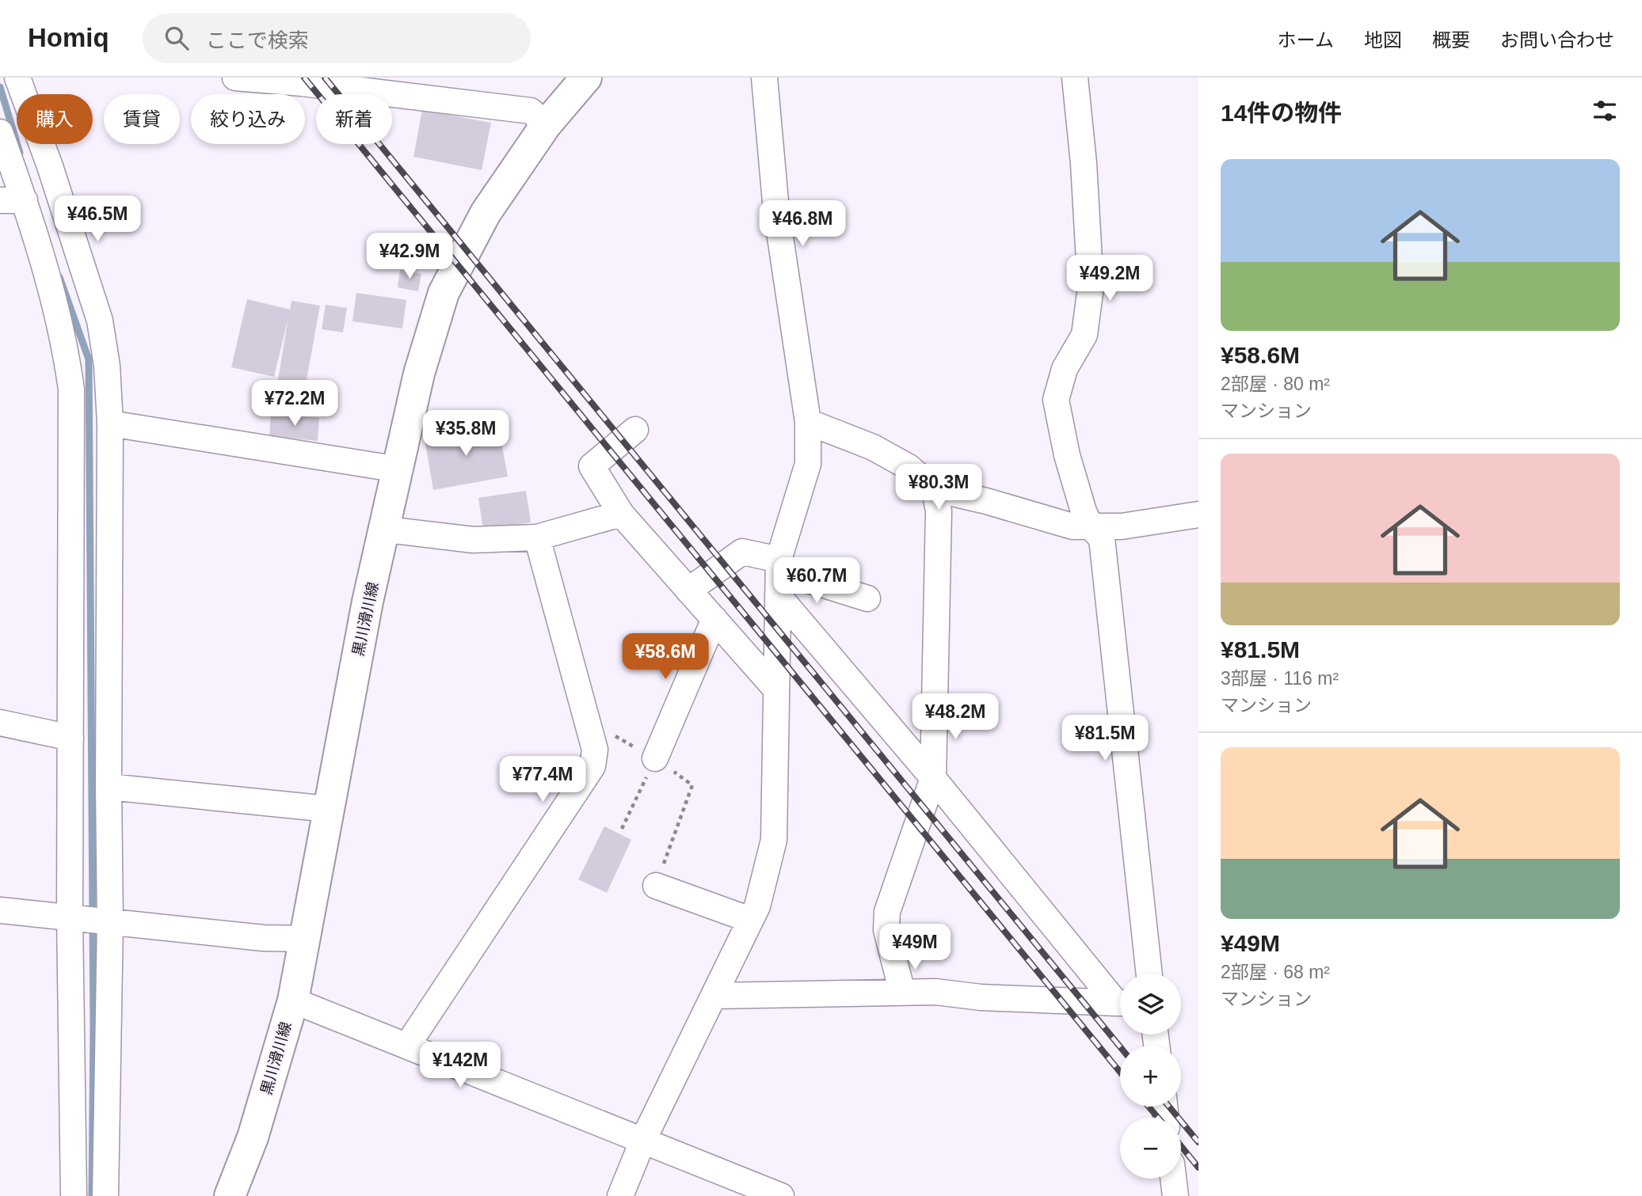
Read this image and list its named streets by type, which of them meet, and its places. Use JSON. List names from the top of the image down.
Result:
{
  "streets": {
    "main road": ["黒川滑川線"]
  },
  "page": {
    "header": "Homiq",
    "search": "ここで検索",
    "nav": [
      "ホーム",
      "地図",
      "概要",
      "お問い合わせ"
    ],
    "heading": "14件の物件",
    "chip": [
      "購入",
      "賃貸",
      "絞り込み",
      "新着"
    ],
    "list": [
      {
        "name": "¥58.6M",
        "note": "2部屋 · 80 m² · マンション"
      },
      {
        "name": "¥81.5M",
        "note": "3部屋 · 116 m² · マンション"
      },
      {
        "name": "¥49M",
        "note": "2部屋 · 68 m² · マンション"
      }
    ],
    "price": [
      "¥46.5M",
      "¥46.8M",
      "¥42.9M",
      "¥49.2M",
      "¥72.2M",
      "¥35.8M",
      "¥80.3M",
      "¥60.7M",
      "¥58.6M",
      "¥48.2M",
      "¥81.5M",
      "¥77.4M",
      "¥49M",
      "¥142M"
    ],
    "map_buttons": ["+", "−"]
  }
}
